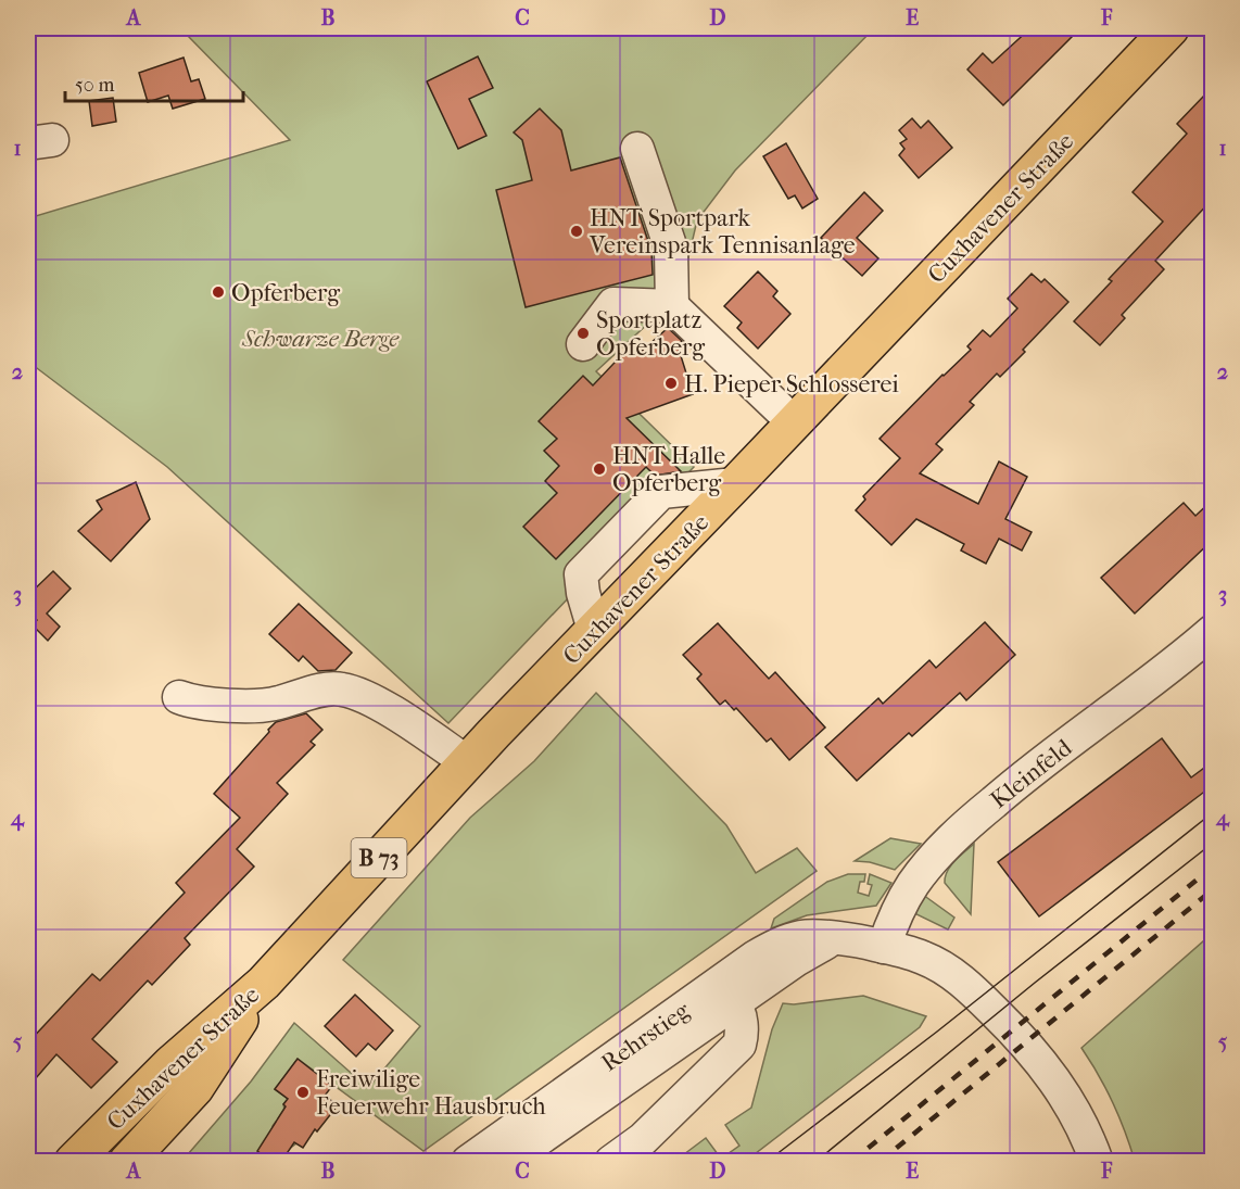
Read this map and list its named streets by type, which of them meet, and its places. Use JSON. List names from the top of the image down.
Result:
{
  "streets": {
    "main road": ["Cuxhavener Straße", "B 73"],
    "street": ["Kleinfeld", "Rehrstieg"]
  },
  "crossings": [
    ["Kleinfeld", "Rehrstieg"]
  ],
  "parks": ["Schwarze Berge"],
  "places": [
    "HNT Sportpark Vereinspark Tennisanlage",
    "Opferberg",
    "Sportplatz Opferberg",
    "H. Pieper Schlosserei",
    "HNT Halle Opferberg",
    "Freiwilige Feuerwehr Hausbruch"
  ],
  "scale_bar": "50 m",
  "grid": {
    "columns": [
      "A",
      "B",
      "C",
      "D",
      "E",
      "F"
    ],
    "rows": [
      "1",
      "2",
      "3",
      "4",
      "5"
    ]
  }
}
